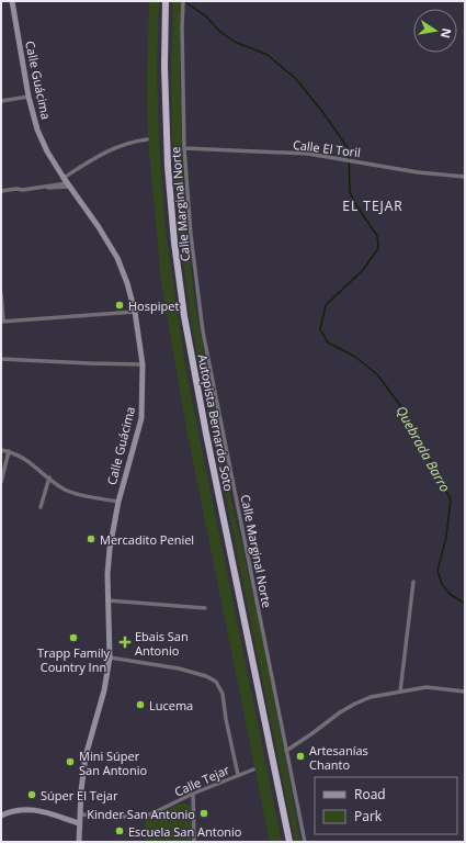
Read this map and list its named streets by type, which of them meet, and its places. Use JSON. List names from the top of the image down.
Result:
{
  "streets": {
    "highway": ["Autopista Bernardo Soto"],
    "main road": ["Calle Guácima"],
    "street": ["Calle El Toril", "Calle Marginal Norte", "Calle Tejar"]
  },
  "crossings": [
    ["Calle Guácima", "Calle Tejar"],
    ["Calle El Toril", "Calle Marginal Norte"]
  ],
  "districts": ["EL TEJAR"],
  "water": ["Quebrada Barro"],
  "places": {
    "other": [
      "Hospipet",
      "Mercadito Peniel",
      "Trapp Family Country Inn",
      "Lucema",
      "Artesanías Chanto",
      "Mini Súper San Antonio",
      "Súper El Tejar",
      "Kinder San Antonio",
      "Escuela San Antonio"
    ],
    "health": ["Ebais San Antonio"]
  },
  "legend": ["Road", "Park"],
  "north": "right"
}
